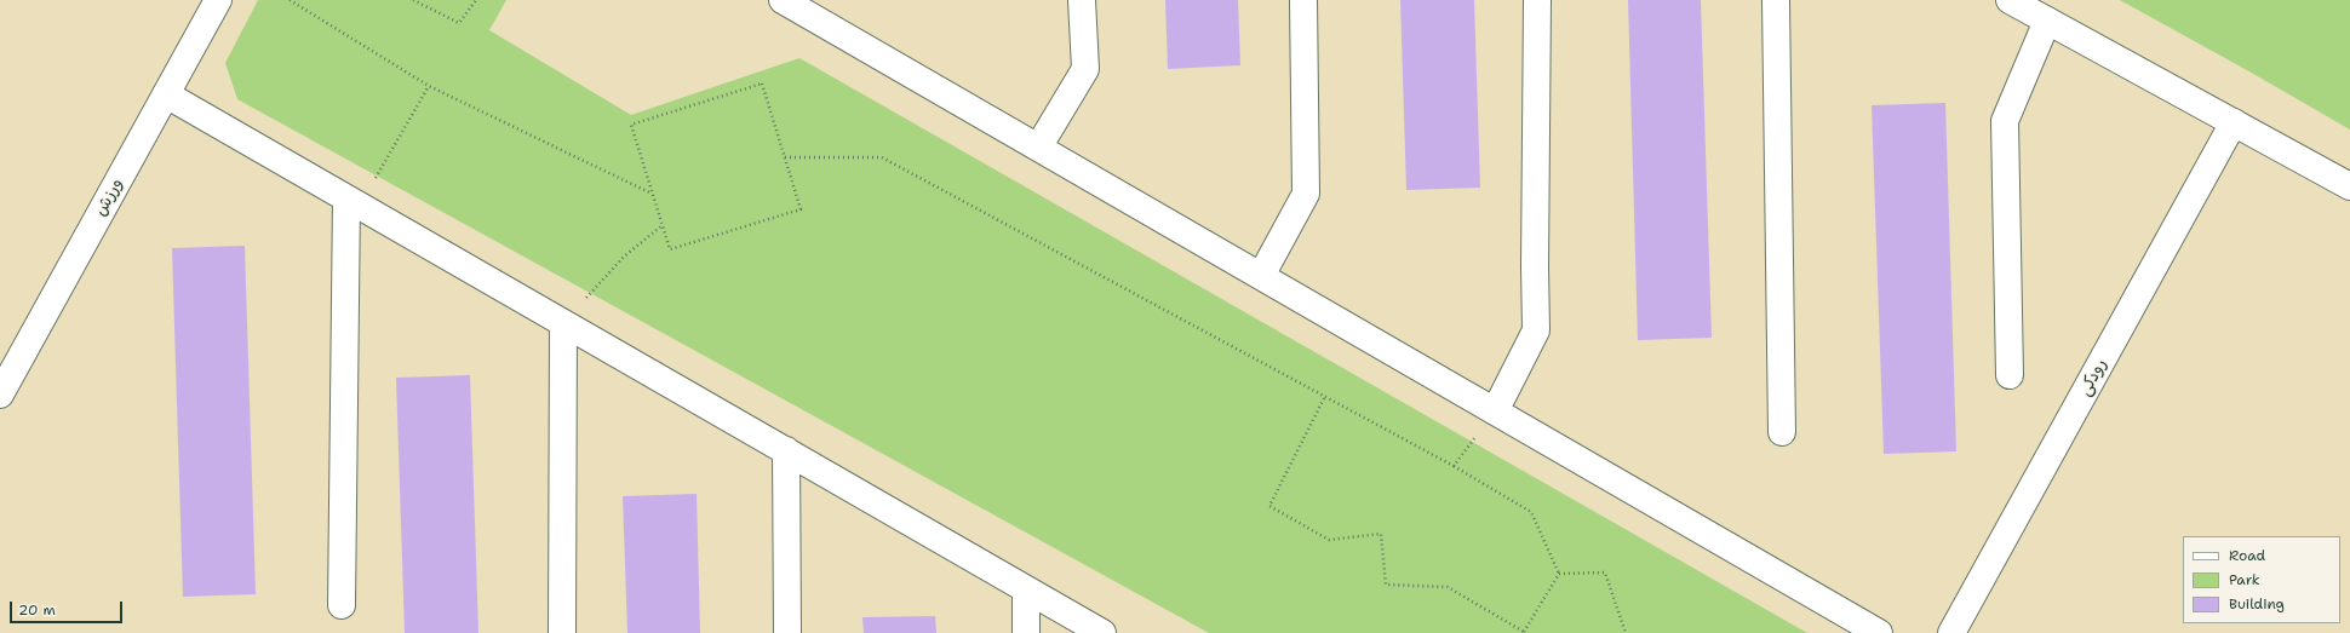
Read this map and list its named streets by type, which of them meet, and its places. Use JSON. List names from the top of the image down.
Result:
{
  "streets": {
    "street": ["ورزش", "رودکی"]
  },
  "legend": ["Road", "Park", "Building"],
  "scale_bar": "20 m"
}
